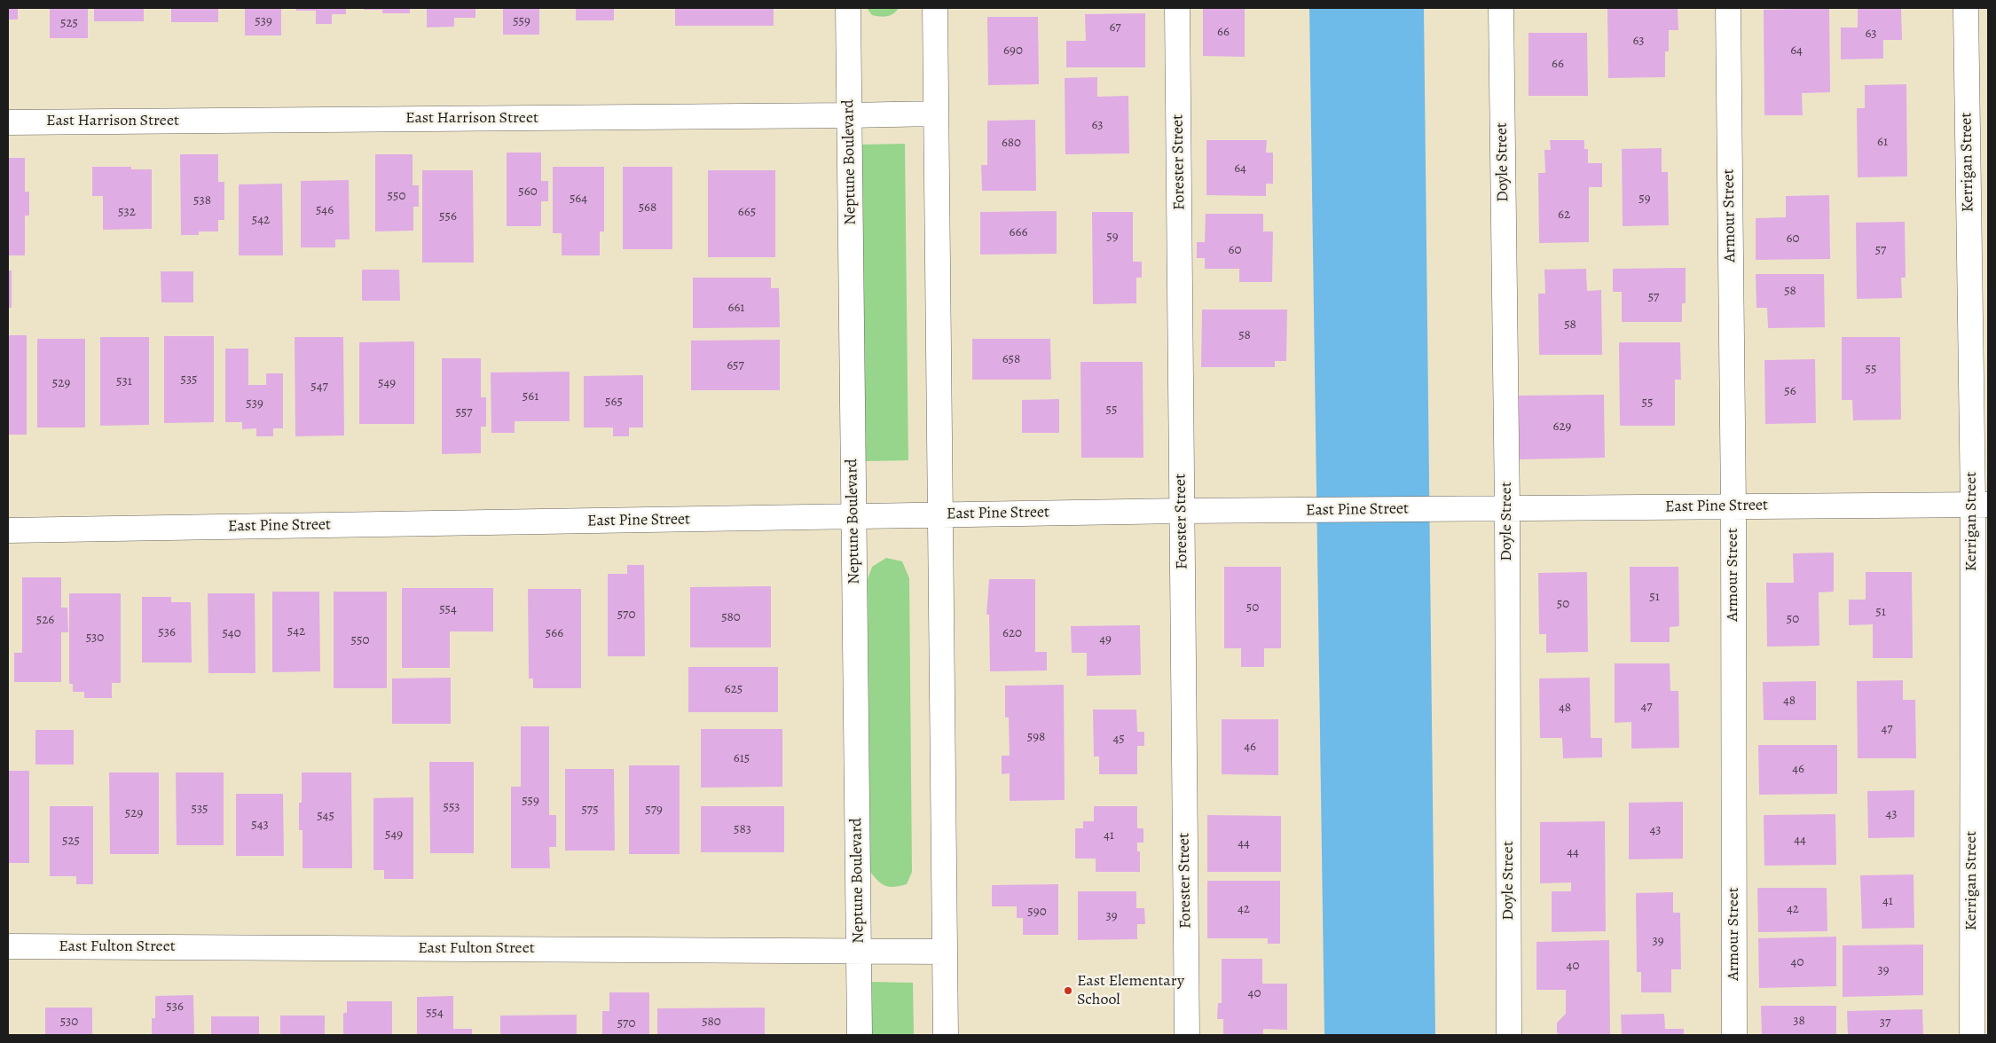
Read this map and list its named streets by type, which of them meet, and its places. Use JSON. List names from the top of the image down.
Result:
{
  "streets": {
    "street": [
      "East Harrison Street",
      "Neptune Boulevard",
      "Forester Street",
      "Doyle Street",
      "Kerrigan Street",
      "Armour Street",
      "East Pine Street",
      "East Fulton Street"
    ]
  },
  "crossings": [
    ["East Harrison Street", "Neptune Boulevard"],
    ["Neptune Boulevard", "East Pine Street"],
    ["Neptune Boulevard", "East Fulton Street"],
    ["Forester Street", "East Pine Street"],
    ["Doyle Street", "East Pine Street"],
    ["Kerrigan Street", "East Pine Street"],
    ["Armour Street", "East Pine Street"]
  ],
  "places": ["East Elementary School"],
  "house_numbers": [
    "539",
    "559",
    "525",
    "67",
    "66",
    "63",
    "63",
    "690",
    "64",
    "66",
    "63",
    "61",
    "680",
    "64",
    "560",
    "550",
    "564",
    "59",
    "538",
    "568",
    "546",
    "532",
    "665",
    "62",
    "556",
    "542",
    "666",
    "59",
    "60",
    "60",
    "57",
    "58",
    "57",
    "661",
    "58",
    "58",
    "658",
    "657",
    "55",
    "535",
    "531",
    "529",
    "549",
    "547",
    "56",
    "561",
    "565",
    "55",
    "539",
    "55",
    "557",
    "629",
    "51",
    "50",
    "50",
    "554",
    "51",
    "570",
    "580",
    "50",
    "526",
    "542",
    "536",
    "540",
    "566",
    "620",
    "530",
    "49",
    "550",
    "625",
    "48",
    "47",
    "48",
    "47",
    "598",
    "45",
    "46",
    "615",
    "46",
    "559",
    "553",
    "535",
    "575",
    "579",
    "529",
    "43",
    "545",
    "543",
    "583",
    "43",
    "549",
    "41",
    "44",
    "525",
    "44",
    "44",
    "41",
    "42",
    "42",
    "590",
    "39",
    "39",
    "40",
    "40",
    "39",
    "40",
    "536",
    "554",
    "38",
    "530",
    "580",
    "37",
    "570"
  ]
}
